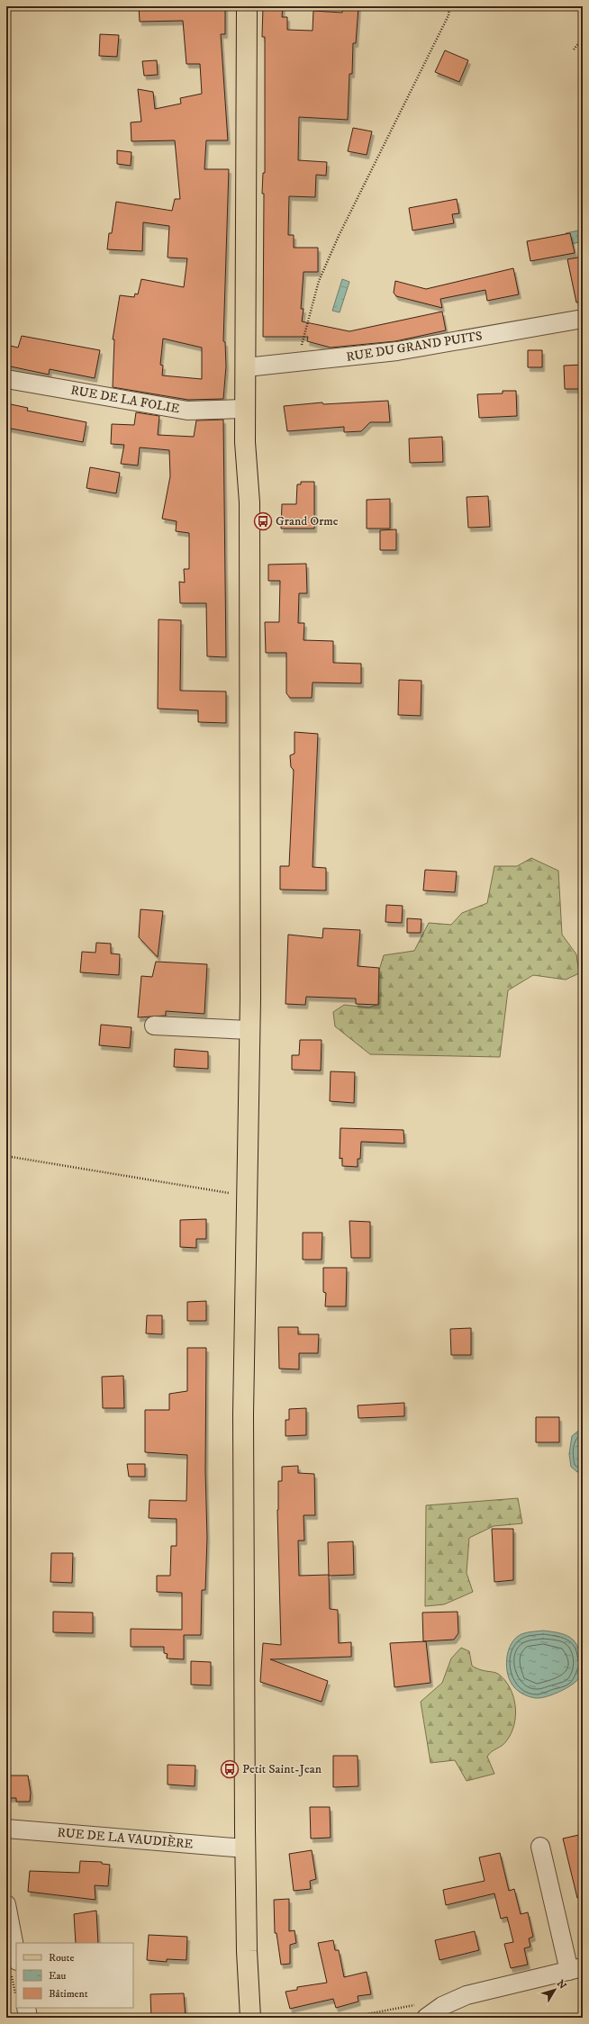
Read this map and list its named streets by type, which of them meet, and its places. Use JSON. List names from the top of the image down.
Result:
{
  "streets": {
    "street": ["RUE DU GRAND PUITS", "RUE DE LA FOLIE", "RUE DE LA VAUDIÈRE"]
  },
  "places": {
    "bus stop": ["Grand Orme", "Petit Saint-Jean"]
  },
  "legend": ["Route", "Eau", "Bâtiment"],
  "north": "top right"
}
